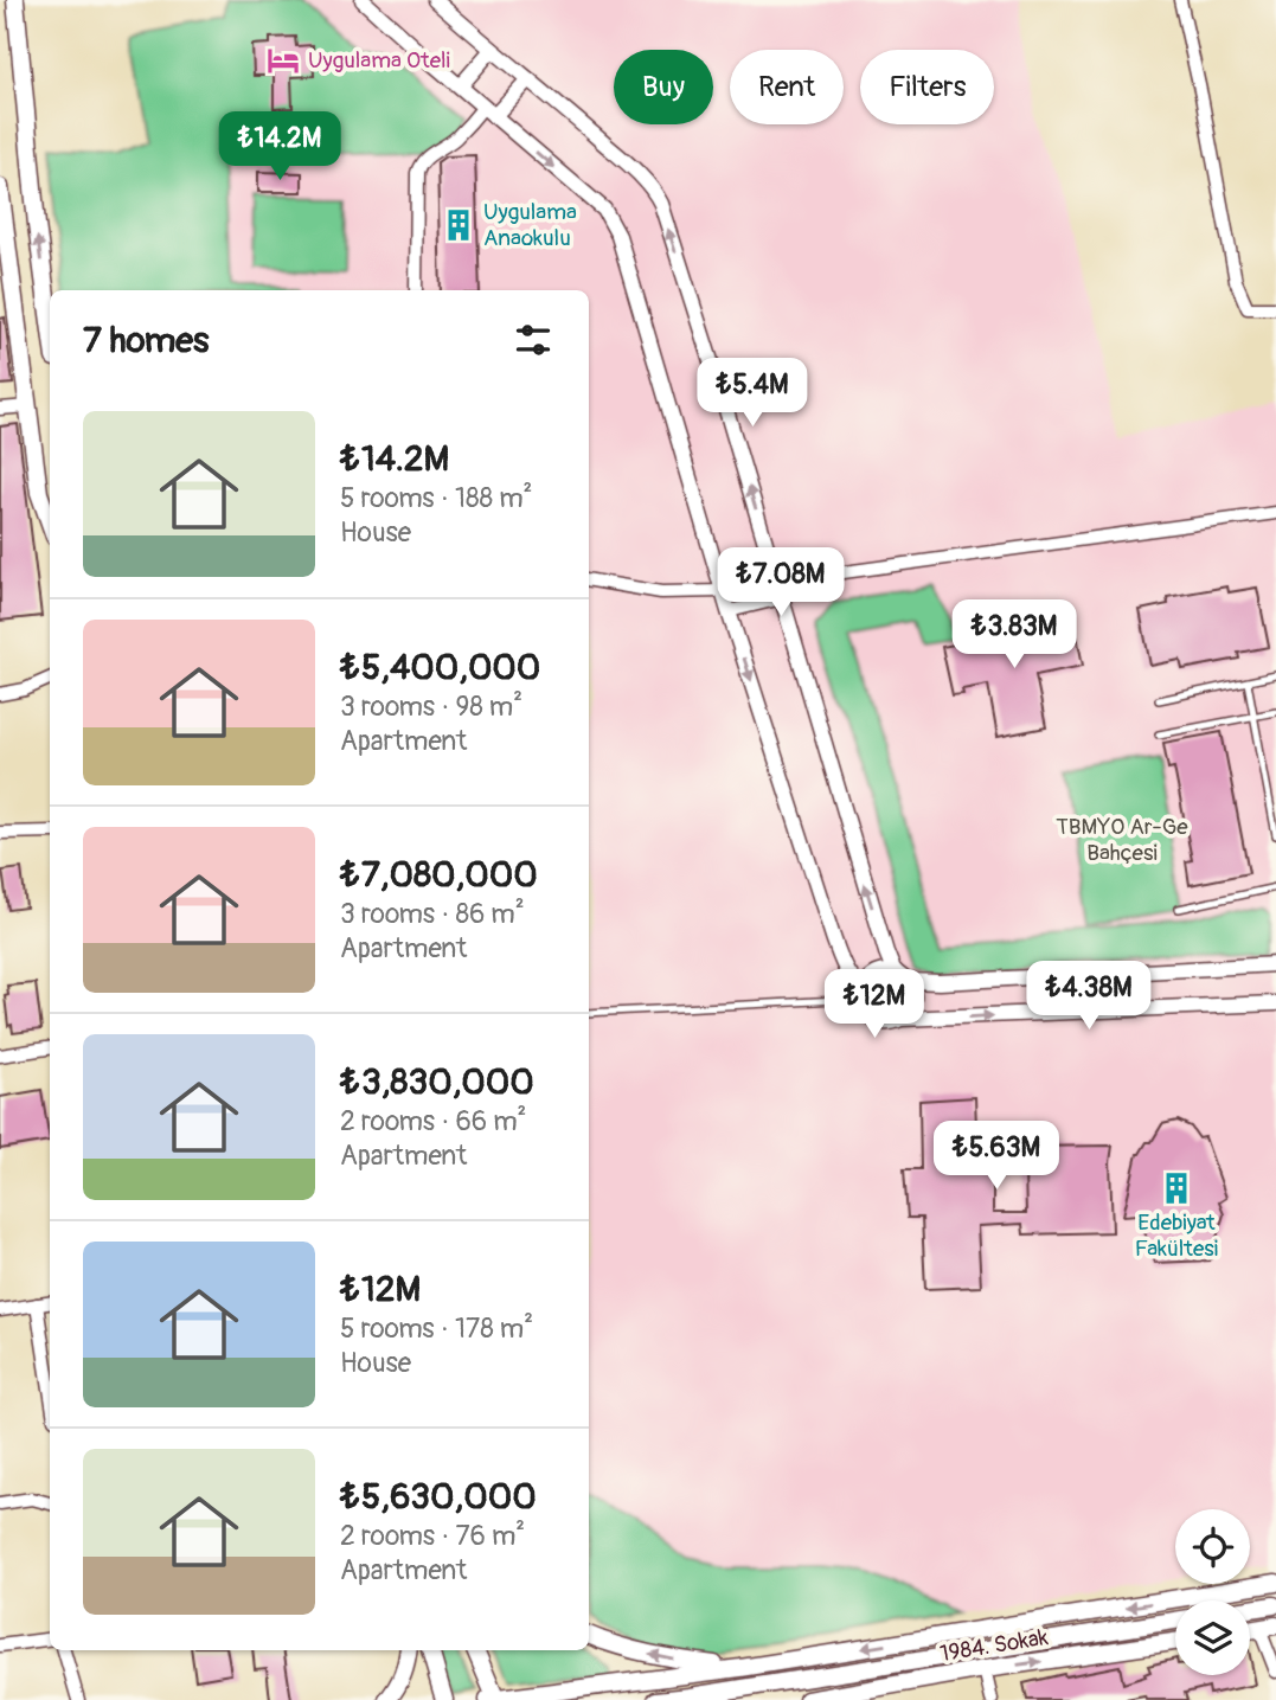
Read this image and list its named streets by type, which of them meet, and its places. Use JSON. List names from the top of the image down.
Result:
{
  "streets": {
    "main road": ["1984. Sokak"]
  },
  "parks": ["TBMYO Ar-Ge Bahçesi"],
  "places": {
    "hotel": ["Uygulama Oteli"],
    "building": ["Uygulama Anaokulu", "Edebiyat Fakültesi"]
  },
  "page": {
    "chip": ["Buy", "Rent", "Filters"],
    "price": [
      "₺14.2M",
      "₺5.4M",
      "₺7.08M",
      "₺3.83M",
      "₺4.38M",
      "₺12M",
      "₺5.63M"
    ],
    "heading": "7 homes",
    "list": [
      {
        "name": "₺14.2M",
        "note": "5 rooms · 188 m² · House"
      },
      {
        "name": "₺5,400,000",
        "note": "3 rooms · 98 m² · Apartment"
      },
      {
        "name": "₺7,080,000",
        "note": "3 rooms · 86 m² · Apartment"
      },
      {
        "name": "₺3,830,000",
        "note": "2 rooms · 66 m² · Apartment"
      },
      {
        "name": "₺12M",
        "note": "5 rooms · 178 m² · House"
      },
      {
        "name": "₺5,630,000",
        "note": "2 rooms · 76 m² · Apartment"
      }
    ]
  }
}
